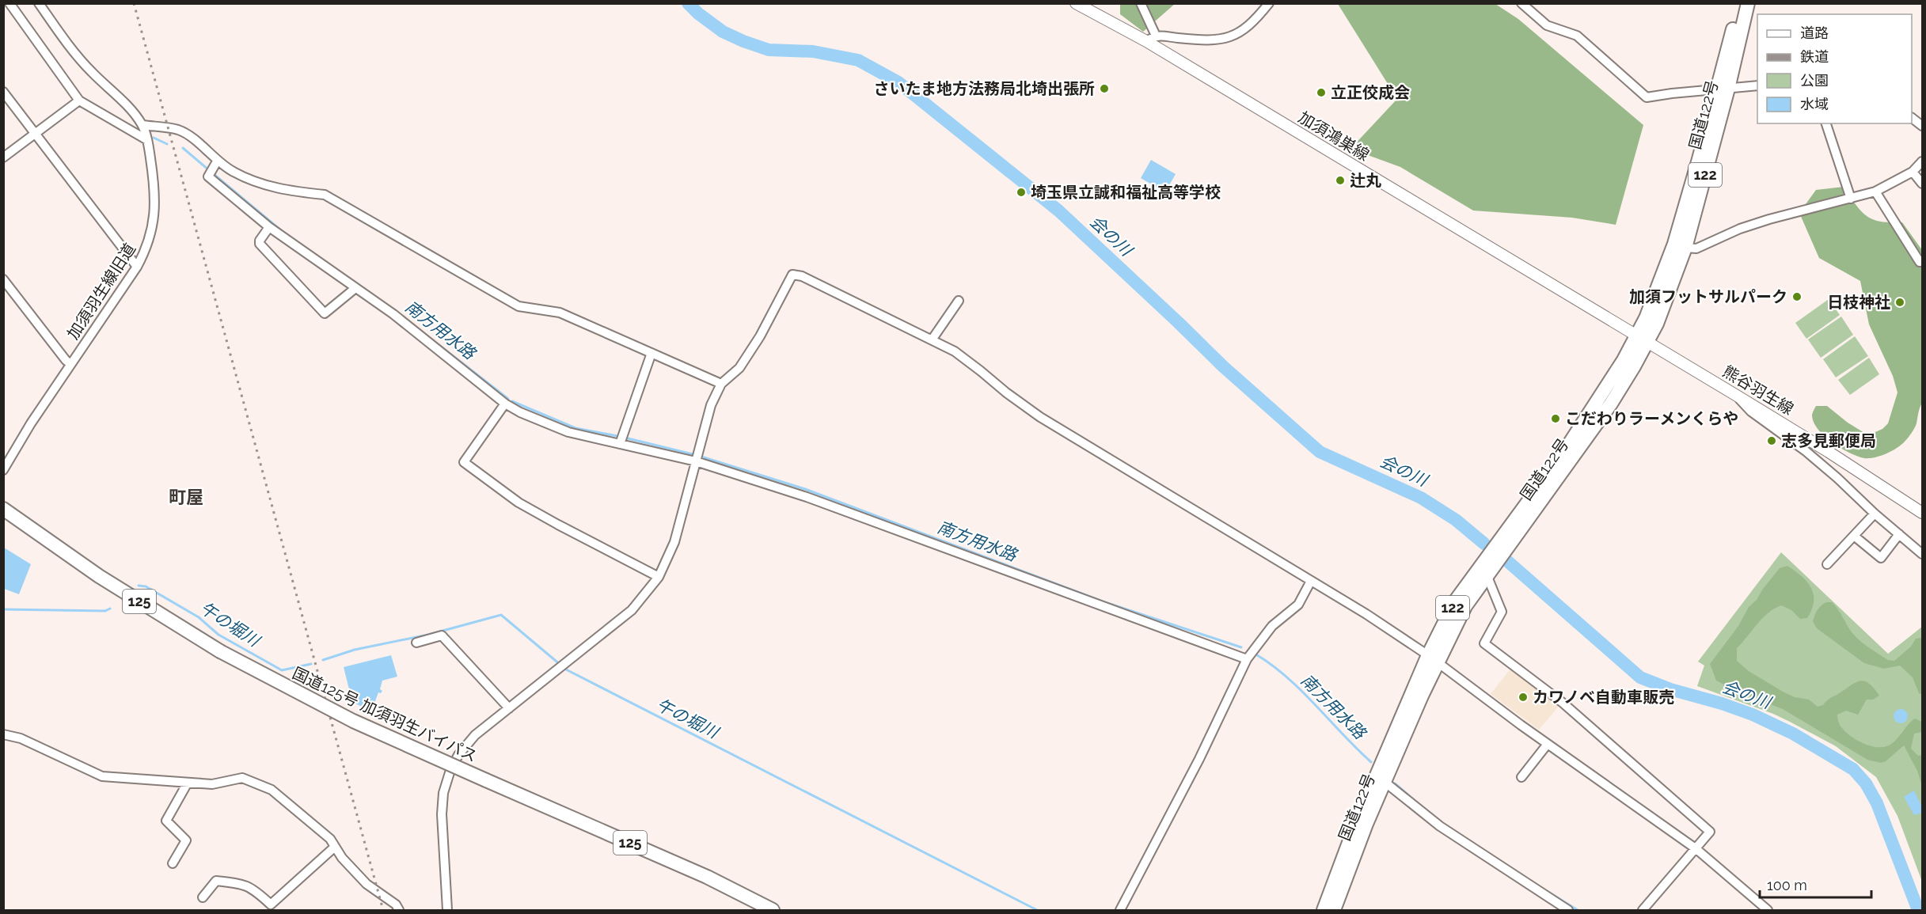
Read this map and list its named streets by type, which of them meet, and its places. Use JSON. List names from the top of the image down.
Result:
{
  "streets": {
    "highway": [
      "国道122号",
      "122",
      "125",
      "国道125号 加須羽生バイパス"
    ],
    "main road": ["加須鴻巣線", "熊谷羽生線"],
    "street": ["加須羽生線旧道"]
  },
  "crossings": [
    ["国道122号", "加須鴻巣線"],
    ["国道122号", "熊谷羽生線"],
    ["加須鴻巣線", "熊谷羽生線"]
  ],
  "districts": ["町屋"],
  "water": ["会の川", "南方用水路", "午の堀川"],
  "places": [
    "さいたま地方法務局北埼出張所",
    "立正佼成会",
    "辻丸",
    "埼玉県立誠和福祉高等学校",
    "加須フットサルパーク",
    "日枝神社",
    "こだわりラーメンくらや",
    "志多見郵便局",
    "カワノベ自動車販売"
  ],
  "legend": [
    "道路",
    "鉄道",
    "公園",
    "水域"
  ],
  "scale_bar": "100 m"
}
